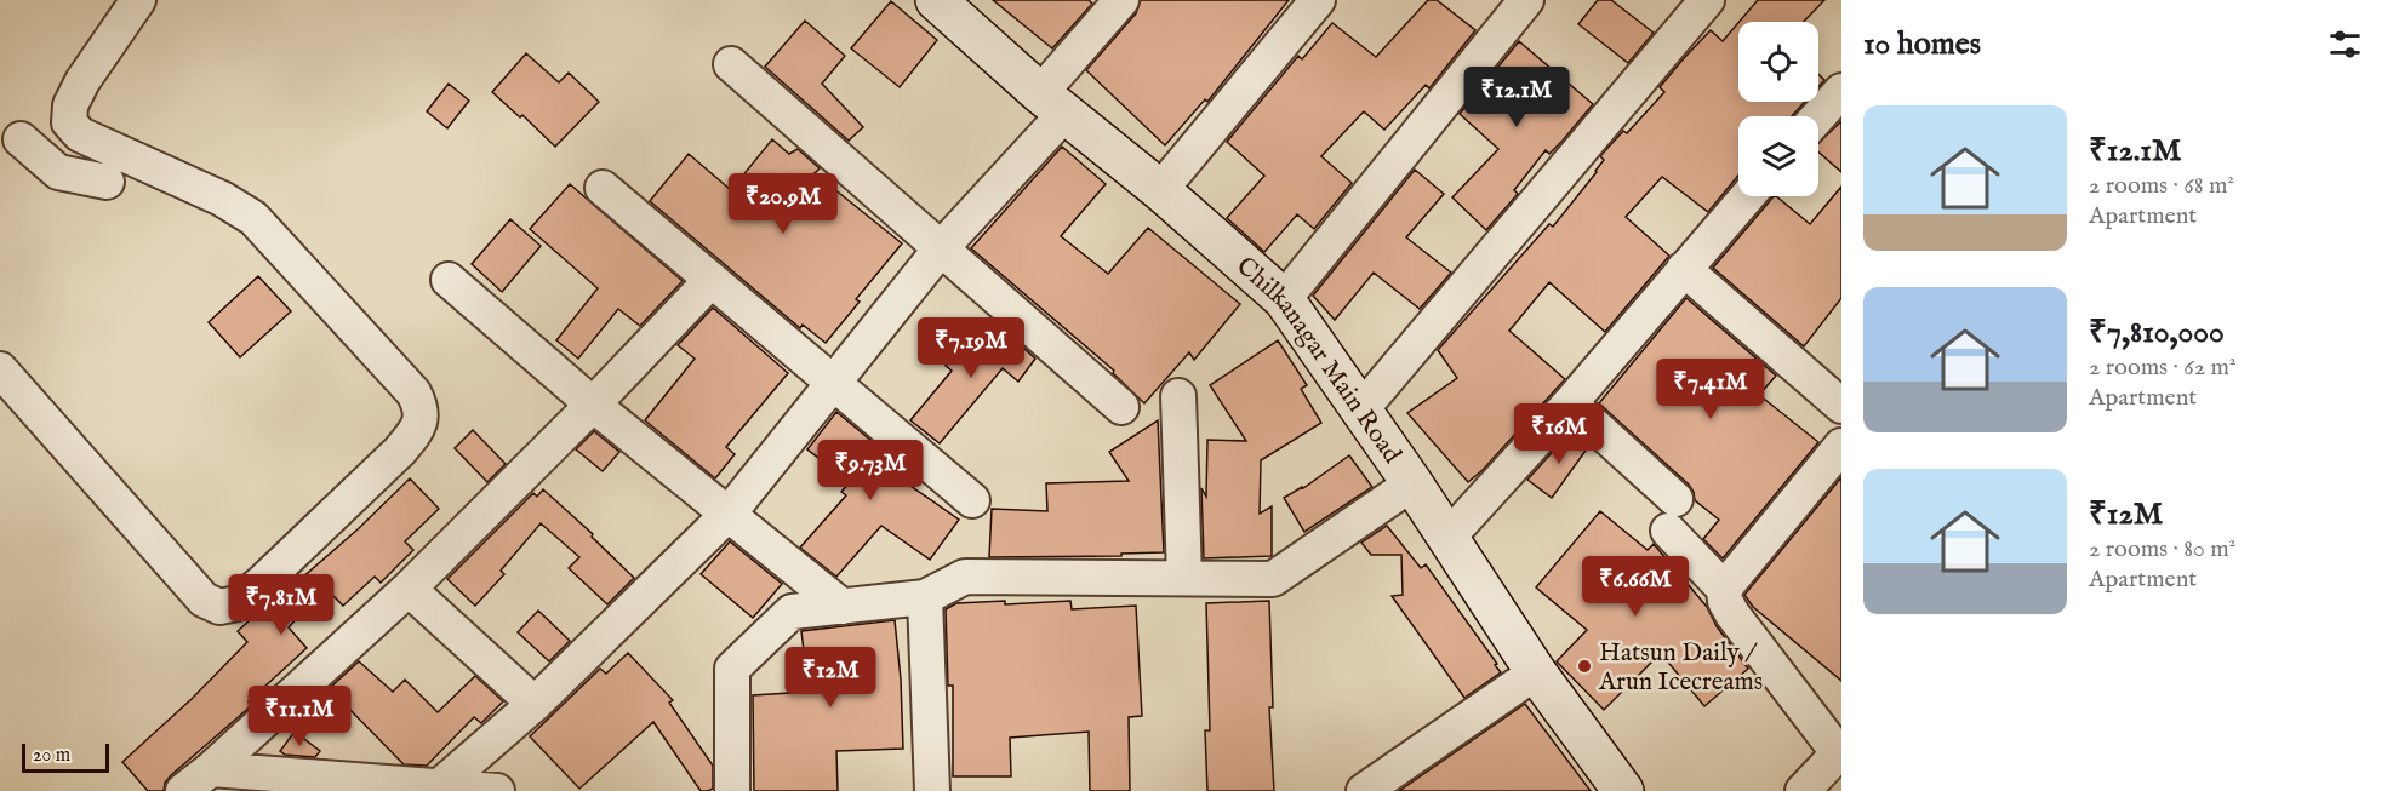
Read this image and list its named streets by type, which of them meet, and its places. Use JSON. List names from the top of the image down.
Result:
{
  "streets": {
    "main road": ["Chilkanagar Main Road"]
  },
  "places": ["Hatsun Daily / Arun Icecreams"],
  "scale_bar": "20 m",
  "page": {
    "heading": "10 homes",
    "price": [
      "₹12.1M",
      "₹20.9M",
      "₹7.19M",
      "₹7.41M",
      "₹16M",
      "₹9.73M",
      "₹6.66M",
      "₹7.81M",
      "₹12M",
      "₹11.1M"
    ],
    "list": [
      {
        "name": "₹12.1M",
        "note": "2 rooms · 68 m² · Apartment"
      },
      {
        "name": "₹7,810,000",
        "note": "2 rooms · 62 m² · Apartment"
      },
      {
        "name": "₹12M",
        "note": "2 rooms · 80 m² · Apartment"
      }
    ],
    "scale": "20 m"
  }
}
